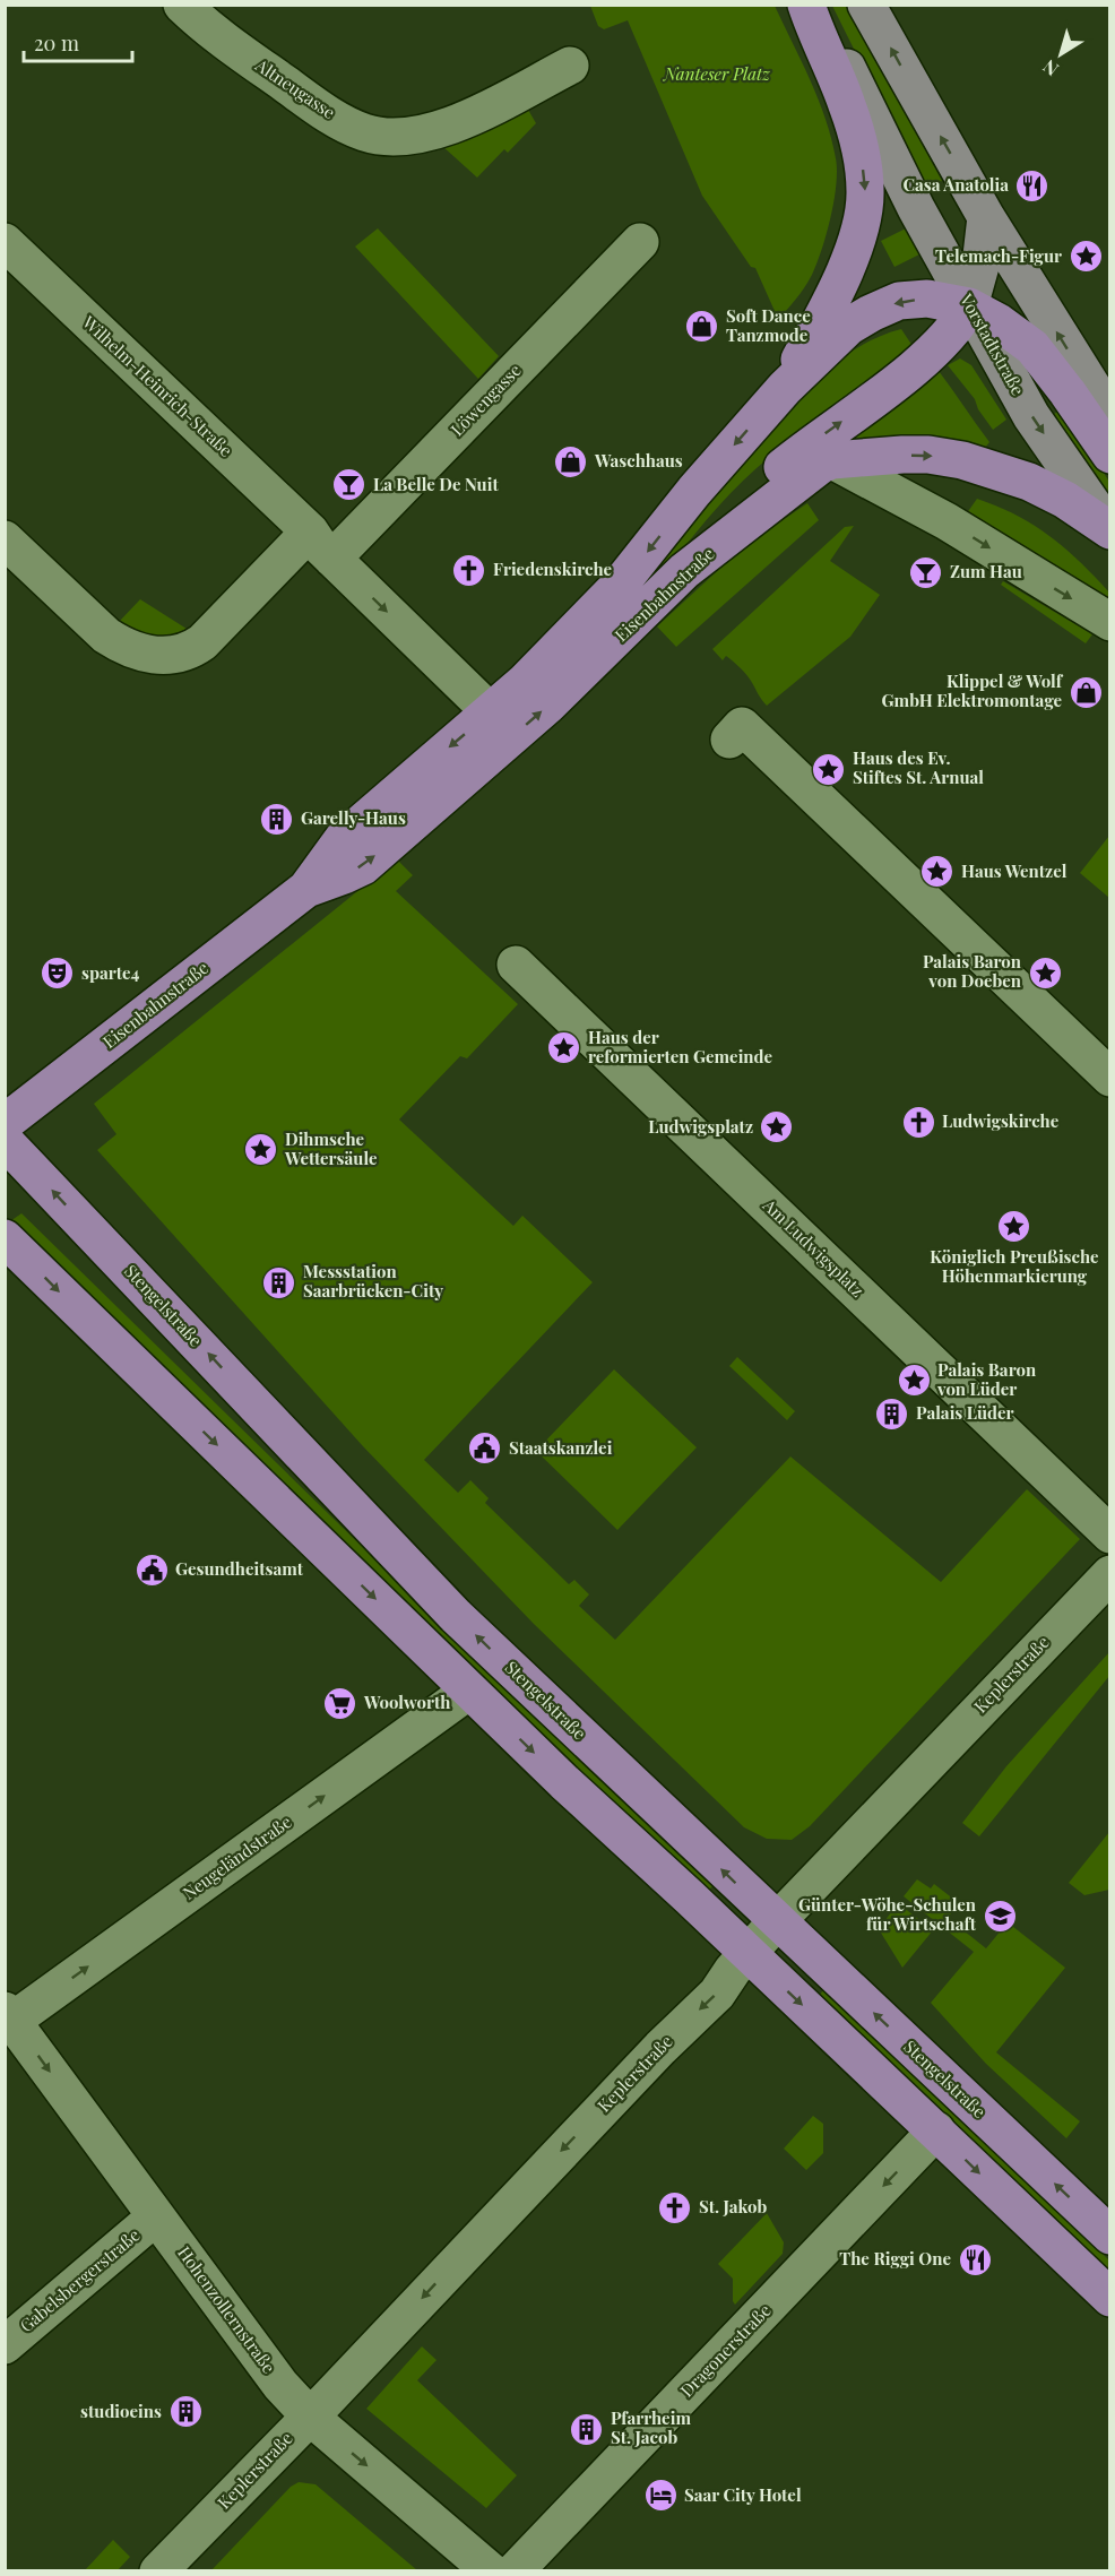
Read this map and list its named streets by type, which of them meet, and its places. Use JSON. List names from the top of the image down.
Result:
{
  "streets": {
    "main road": ["Vorstadtstraße", "Eisenbahnstraße", "Stengelstraße"],
    "street": [
      "Altneugasse",
      "Wilhelm-Heinrich-Straße",
      "Löwengasse",
      "Am Ludwigsplatz",
      "Keplerstraße",
      "Neugeländstraße",
      "Gabelsbergerstraße",
      "Hohenzollernstraße",
      "Dragonerstraße"
    ]
  },
  "crossings": [
    ["Vorstadtstraße", "Eisenbahnstraße"],
    ["Wilhelm-Heinrich-Straße", "Löwengasse"],
    ["Wilhelm-Heinrich-Straße", "Eisenbahnstraße"],
    ["Stengelstraße", "Keplerstraße"],
    ["Keplerstraße", "Hohenzollernstraße"],
    ["Neugeländstraße", "Hohenzollernstraße"],
    ["Gabelsbergerstraße", "Hohenzollernstraße"]
  ],
  "one_way": [
    "Wilhelm-Heinrich-Straße",
    "Keplerstraße",
    "Neugeländstraße",
    "Hohenzollernstraße",
    "Dragonerstraße"
  ],
  "parks": ["Nanteser Platz"],
  "places": {
    "restaurant": ["Casa Anatolia", "The Riggi One"],
    "place": [
      "Telemach-Figur",
      "Haus des Ev. Stiftes St. Arnual",
      "Haus Wentzel",
      "Palais Baron von Doeben",
      "Haus der reformierten Gemeinde",
      "Ludwigsplatz",
      "Dihmsche Wettersäule",
      "Königlich Preußische Höhenmarkierung",
      "Palais Baron von Lüder"
    ],
    "shop": ["Soft Dance Tanzmode", "Waschhaus", "Klippel & Wolf GmbH Elektromontage"],
    "bar": ["La Belle De Nuit", "Zum Hau"],
    "church": ["Friedenskirche", "Ludwigskirche", "St. Jakob"],
    "building": [
      "Garelly-Haus",
      "Messstation Saarbrücken-City",
      "Palais Lüder",
      "studioeins",
      "Pfarrheim St. Jacob"
    ],
    "theatre": ["sparte4"],
    "public building": ["Staatskanzlei", "Gesundheitsamt"],
    "supermarket": ["Woolworth"],
    "school or university": ["Günter-Wöhe-Schulen für Wirtschaft"],
    "hotel": ["Saar City Hotel"]
  },
  "scale_bar": "20 m",
  "north": "bottom left"
}
